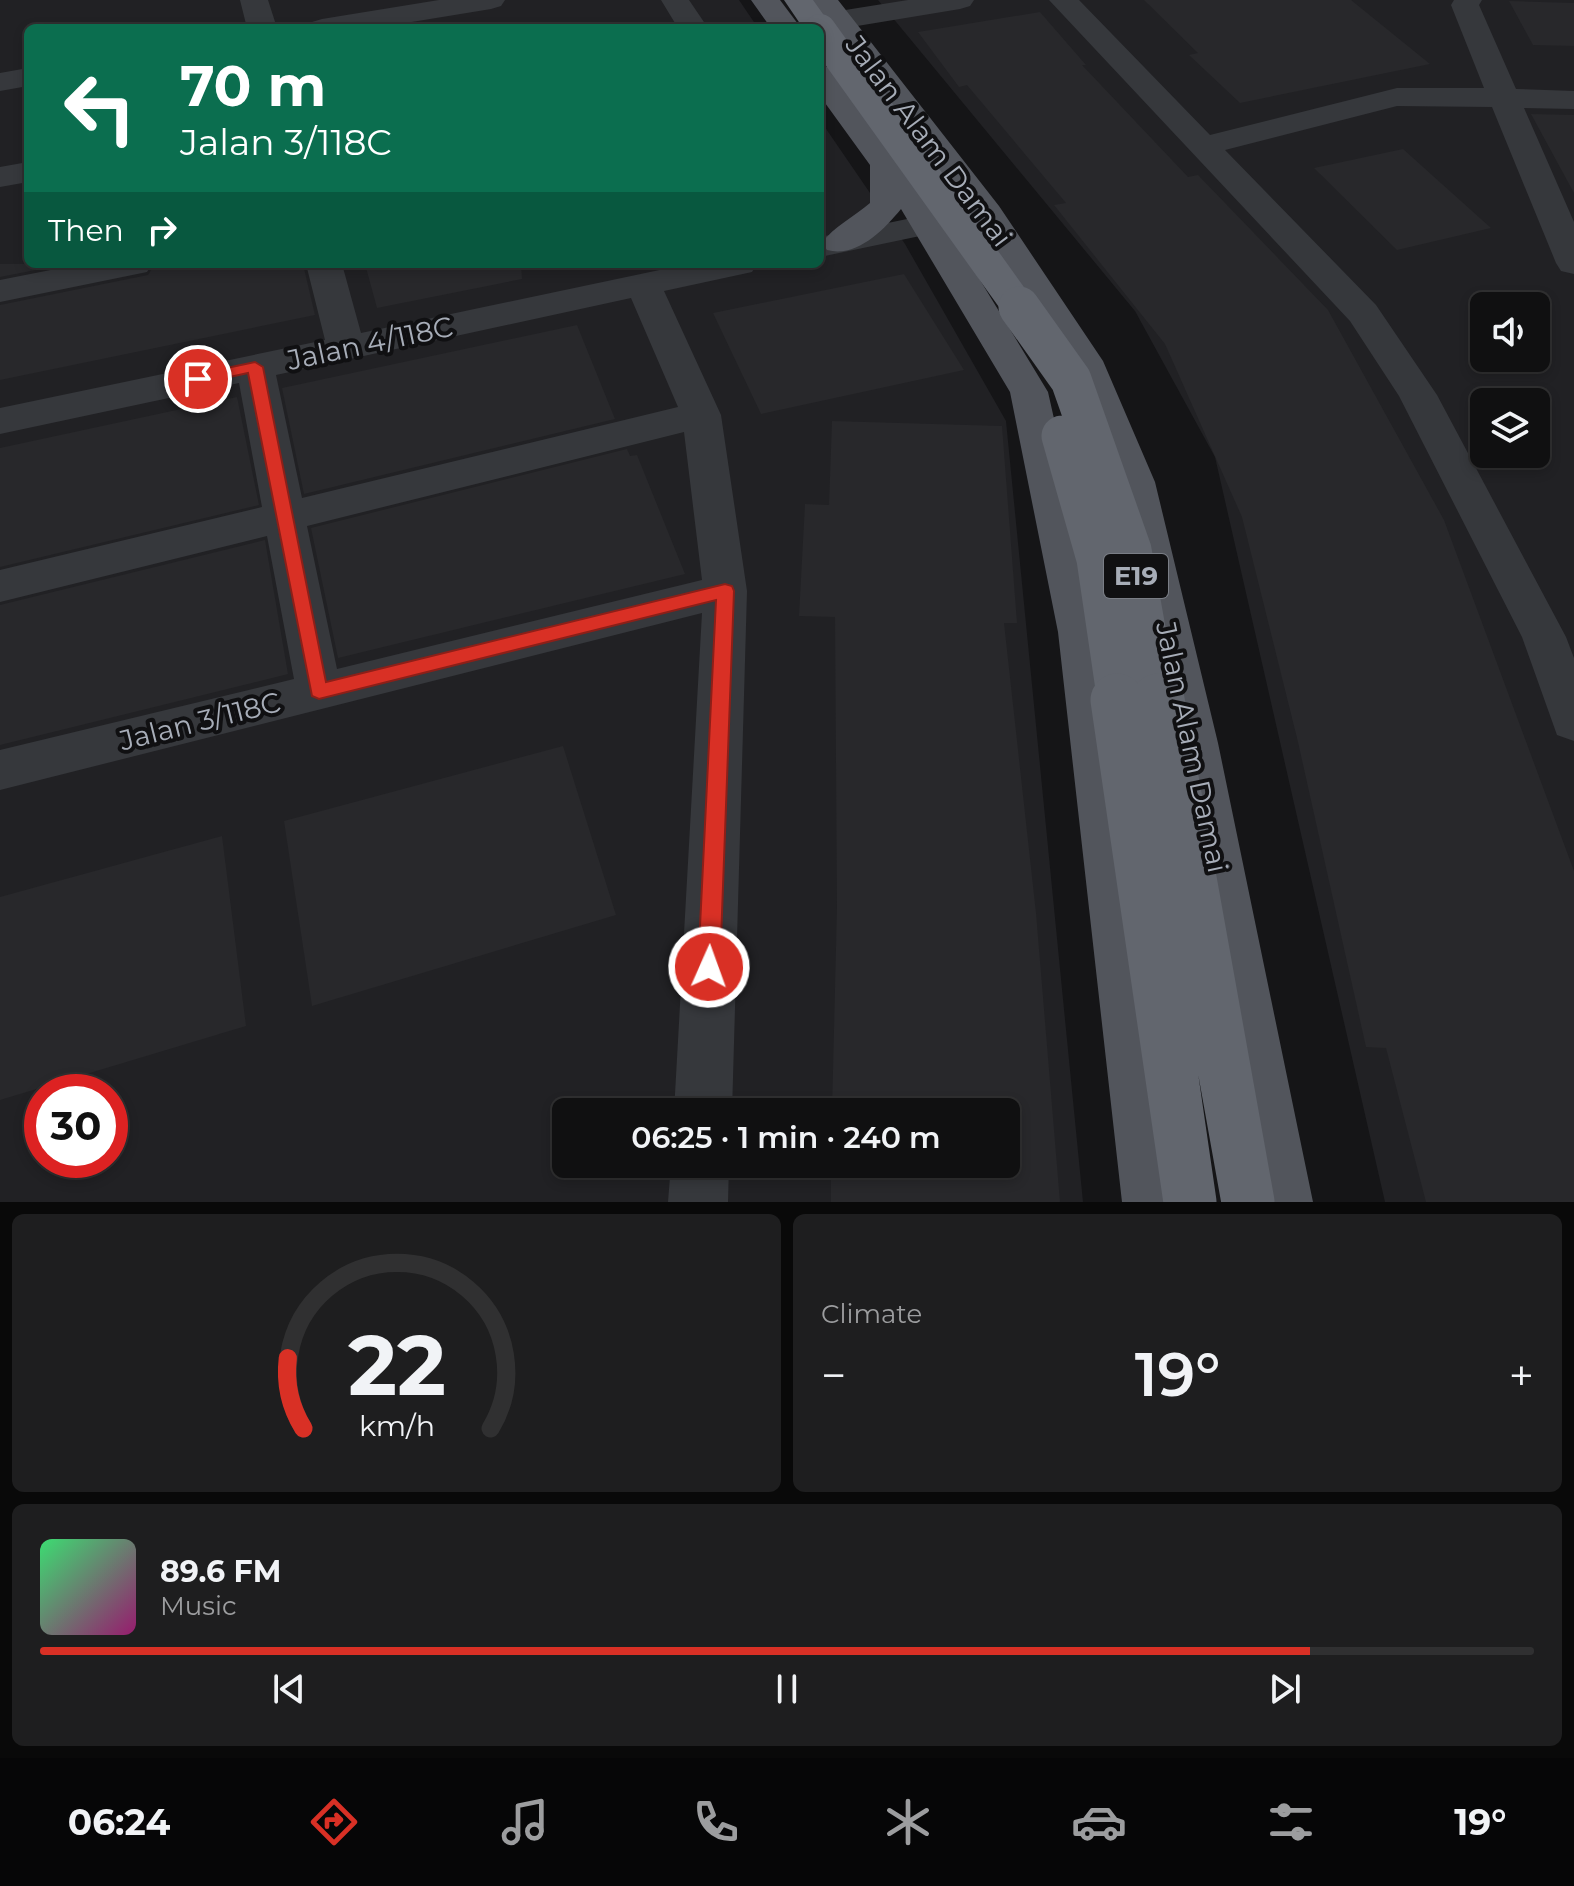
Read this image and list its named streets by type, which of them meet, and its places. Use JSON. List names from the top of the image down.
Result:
{
  "streets": {
    "highway": ["E19"],
    "main road": ["Jalan Alam Damai"],
    "street": ["Jalan 4/118C", "Jalan 3/118C"]
  },
  "crossings": [
    ["Jalan Alam Damai", "E19"]
  ],
  "page": {
    "turn": ["70 m", "Jalan 3/118C"],
    "then": "Then",
    "limit": "30",
    "trip": "06:25 · 1 min · 240 m",
    "tile": "Climate",
    "heat": ["−", "19°", "+"],
    "song": ["89.6 FM", "Music"],
    "tabs": ["06:24", "19°"],
    "gauge": ["22", "km/h"]
  }
}
